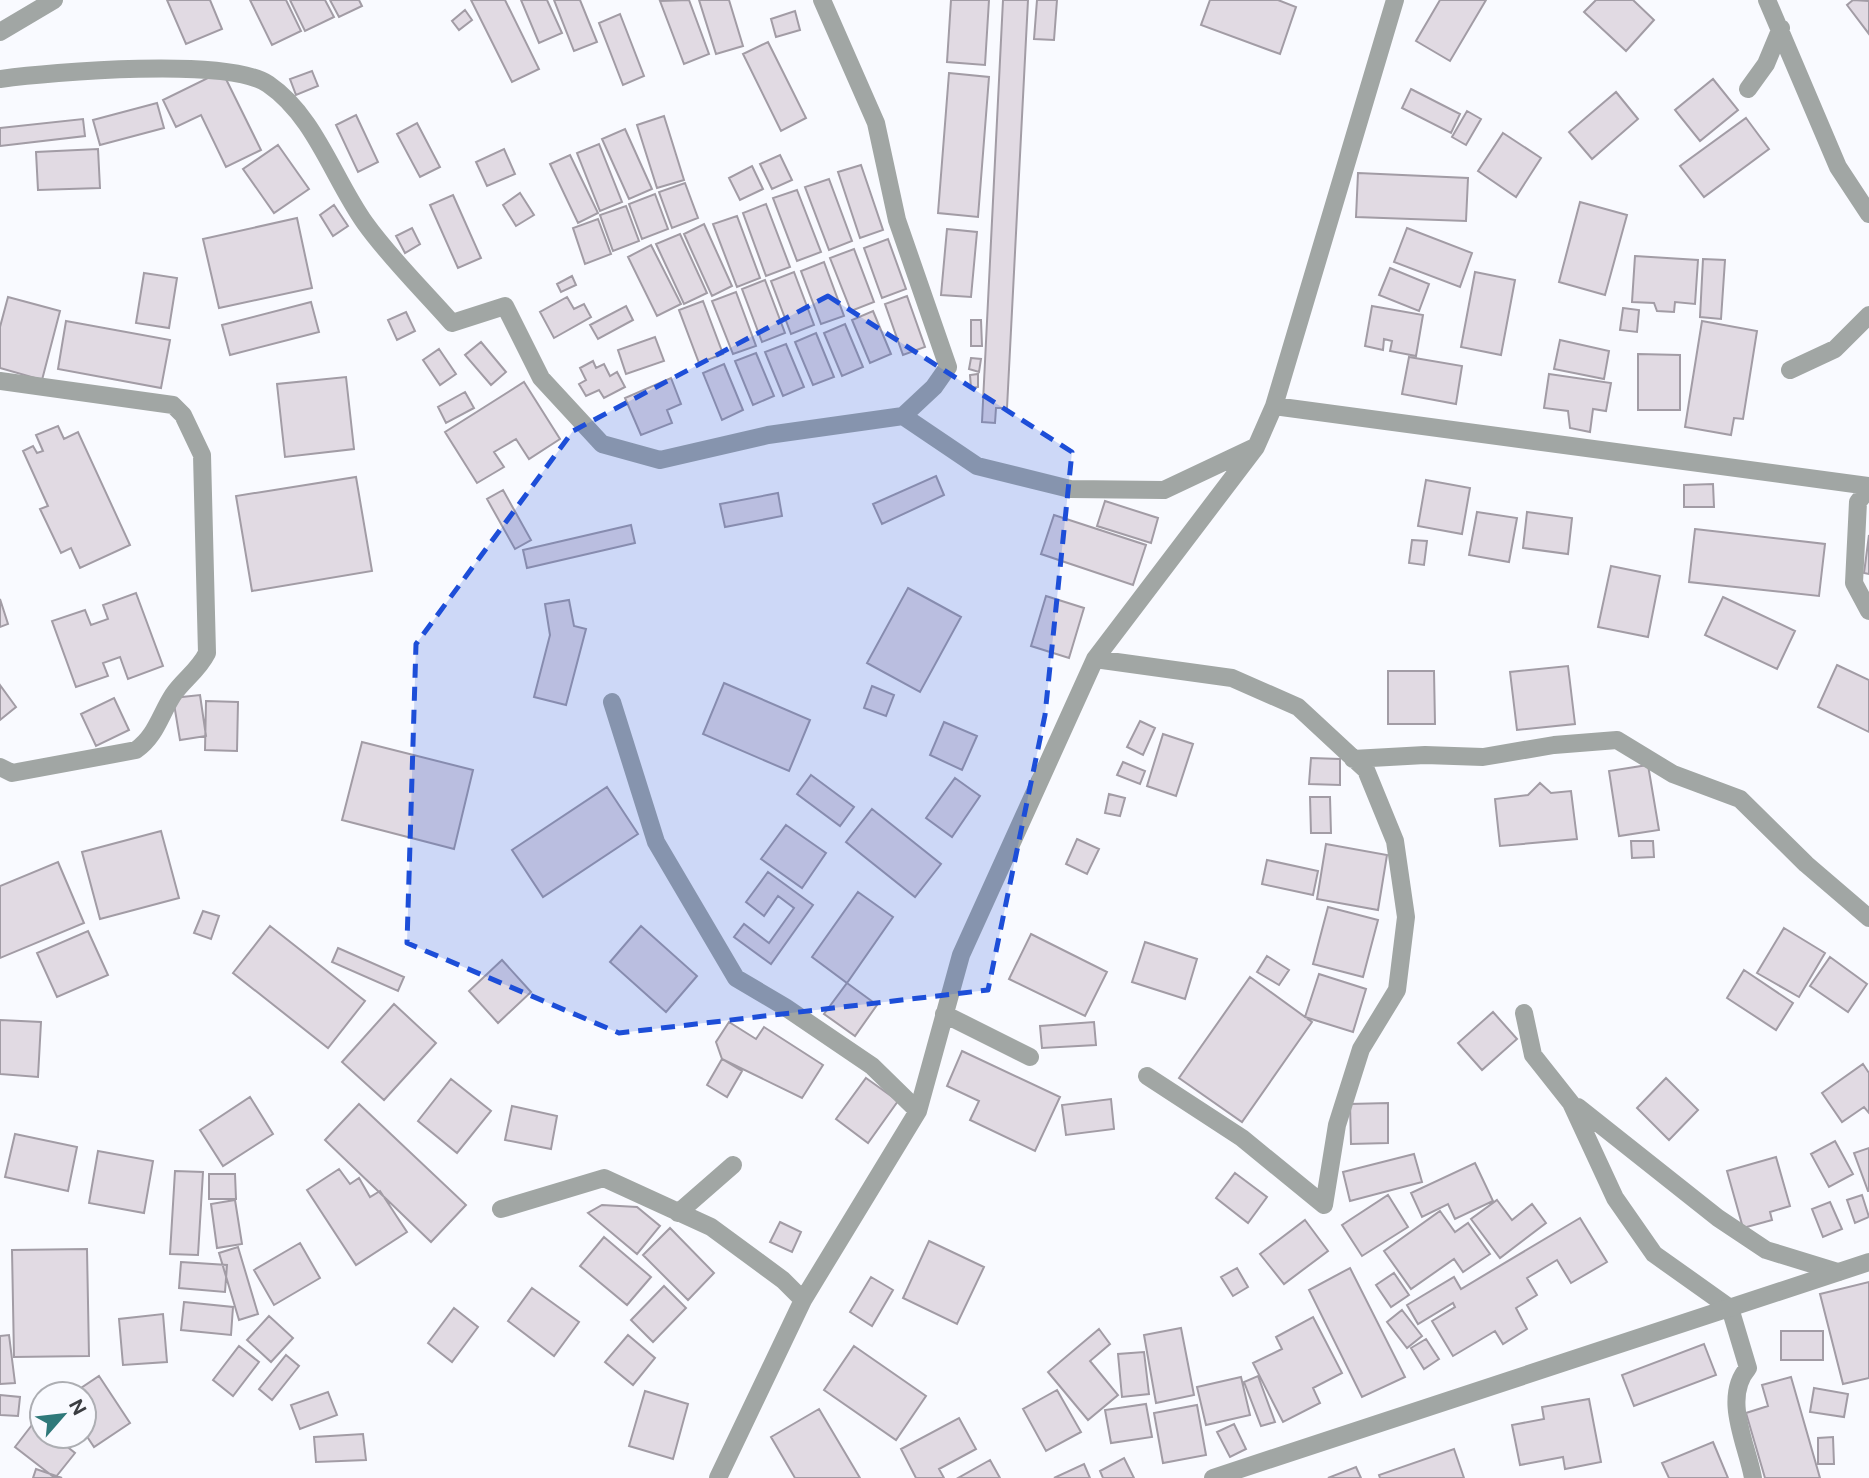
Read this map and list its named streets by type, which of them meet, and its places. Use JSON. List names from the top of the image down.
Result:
{
  "north": "top right"
}
